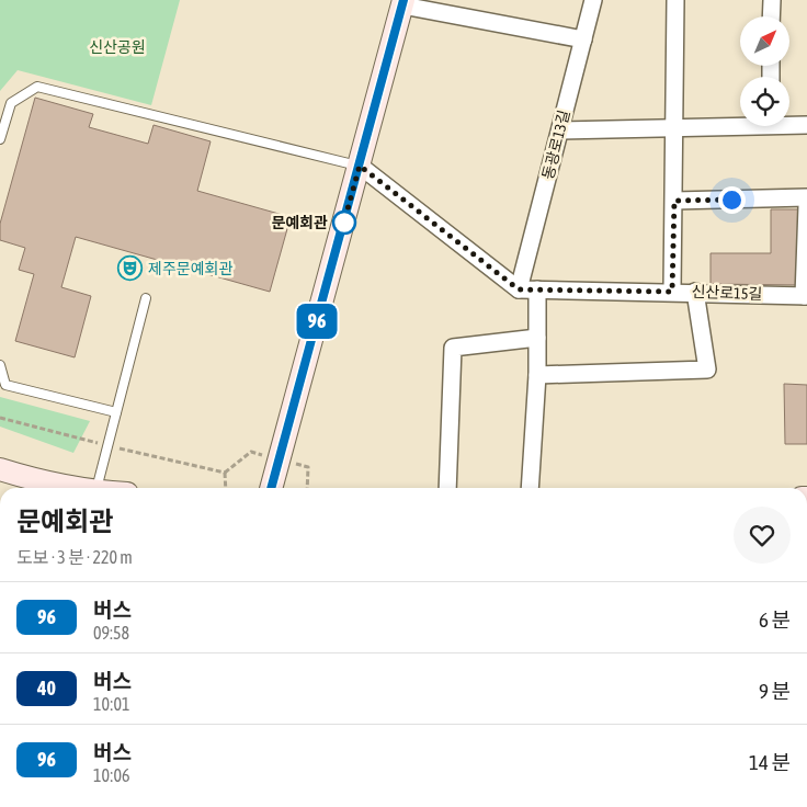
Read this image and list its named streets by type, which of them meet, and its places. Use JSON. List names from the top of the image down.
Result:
{
  "streets": {
    "street": ["동광로13길", "신산로15길"]
  },
  "crossings": [
    ["동광로13길", "신산로15길"]
  ],
  "parks": ["신산공원"],
  "places": {
    "other": ["문예회관"],
    "theatre": ["제주문예회관"]
  },
  "lines": ["bus line 96"],
  "north": "top right",
  "page": {
    "on_map": "96",
    "heading": ["문예회관", "도보 · 3 분 · 220 m"],
    "list": [
      {
        "mark": "96",
        "name": "버스",
        "note": "09:58",
        "value": "6 분"
      },
      {
        "mark": "40",
        "name": "버스",
        "note": "10:01",
        "value": "9 분"
      },
      {
        "mark": "96",
        "name": "버스",
        "note": "10:06",
        "value": "14 분"
      }
    ]
  }
}
